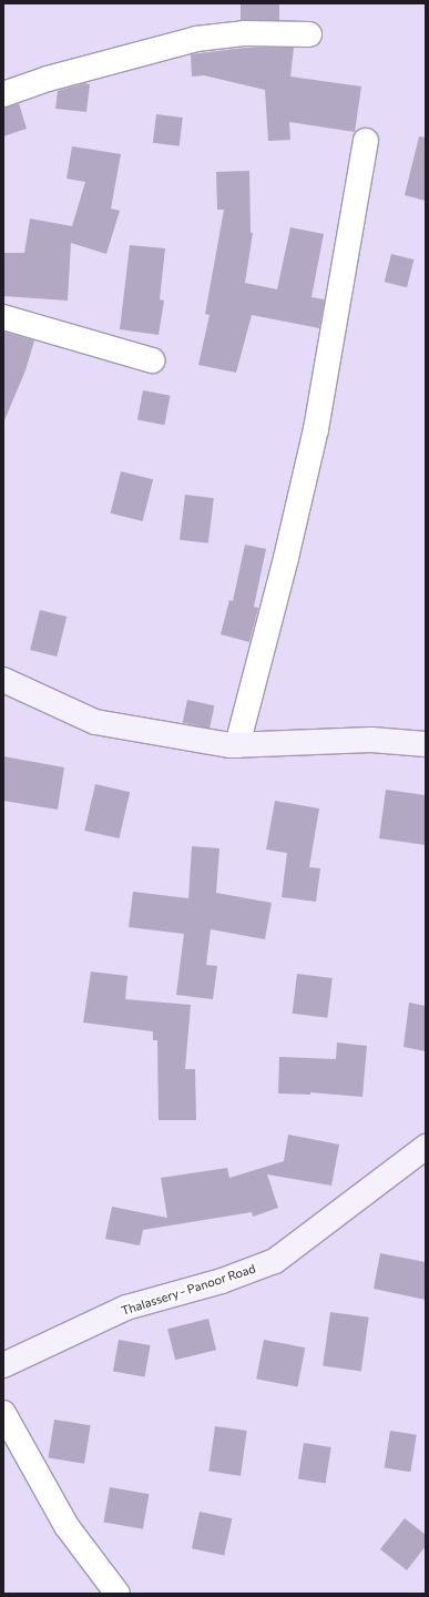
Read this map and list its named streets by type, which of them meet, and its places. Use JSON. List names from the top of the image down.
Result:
{
  "streets": {
    "main road": ["Thalassery - Panoor Road"]
  }
}
